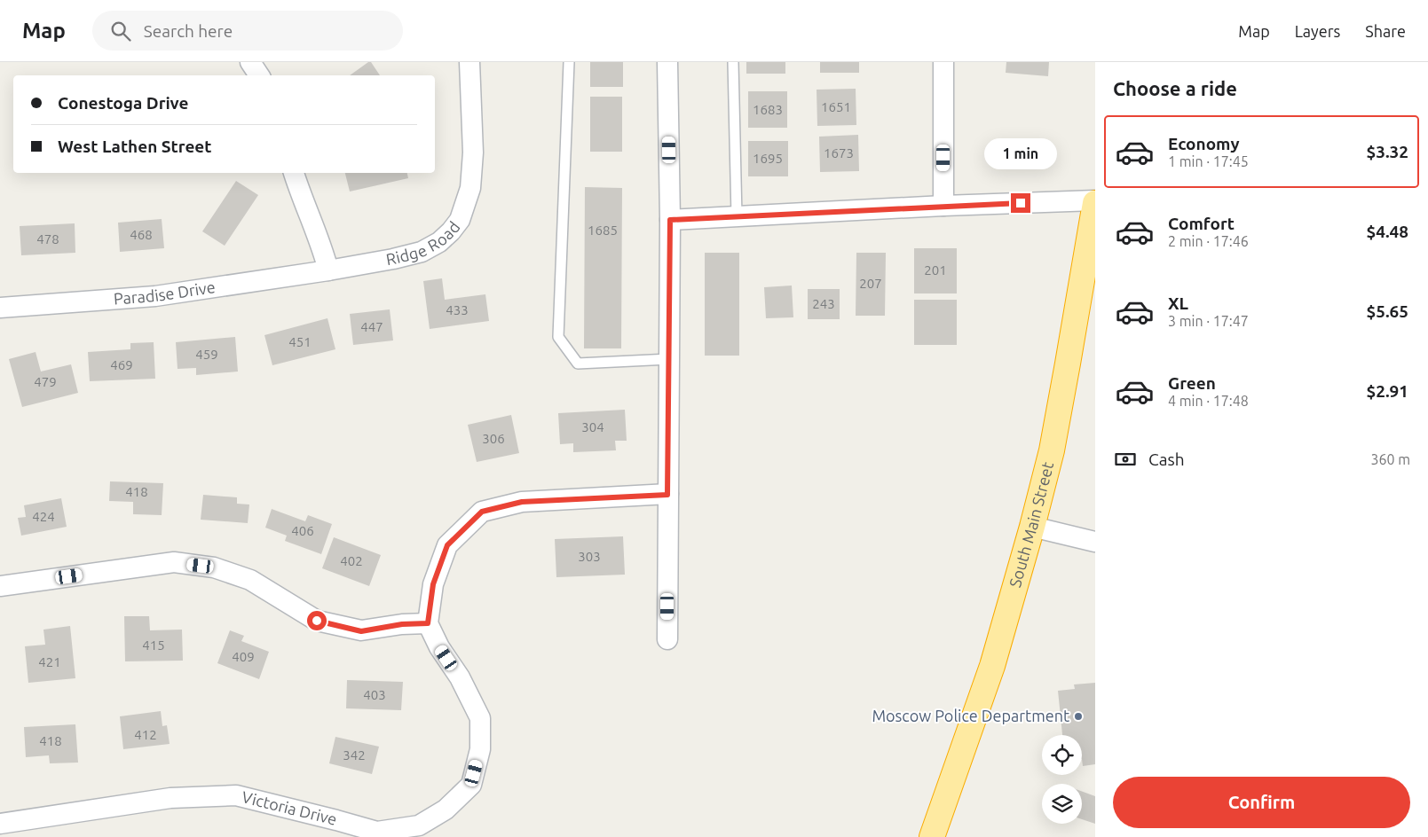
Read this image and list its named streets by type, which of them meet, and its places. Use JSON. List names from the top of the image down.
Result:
{
  "streets": {
    "highway": ["South Main Street"],
    "street": ["Ridge Road", "Paradise Drive", "Victoria Drive"]
  },
  "crossings": [
    ["Ridge Road", "Paradise Drive"]
  ],
  "places": ["Moscow Police Department"],
  "house_numbers": [
    "1651",
    "1683",
    "1673",
    "1695",
    "1685",
    "468",
    "478",
    "201",
    "207",
    "243",
    "433",
    "447",
    "451",
    "459",
    "469",
    "479",
    "304",
    "306",
    "418",
    "424",
    "406",
    "303",
    "402",
    "415",
    "409",
    "421",
    "403",
    "412",
    "418",
    "342"
  ],
  "page": {
    "header": "Map",
    "search": "Search here",
    "nav": ["Map", "Layers", "Share"],
    "heading": "Choose a ride",
    "banner": ["Conestoga Drive", "West Lathen Street"],
    "list": [
      {
        "name": "Economy",
        "note": "1 min · 17:45",
        "value": "$3.32"
      },
      {
        "name": "Comfort",
        "note": "2 min · 17:46",
        "value": "$4.48"
      },
      {
        "name": "XL",
        "note": "3 min · 17:47",
        "value": "$5.65"
      },
      {
        "name": "Green",
        "note": "4 min · 17:48",
        "value": "$2.91"
      }
    ],
    "bubble": "1 min",
    "pay": ["Cash", "360 m"],
    "buttons": "Confirm"
  }
}
